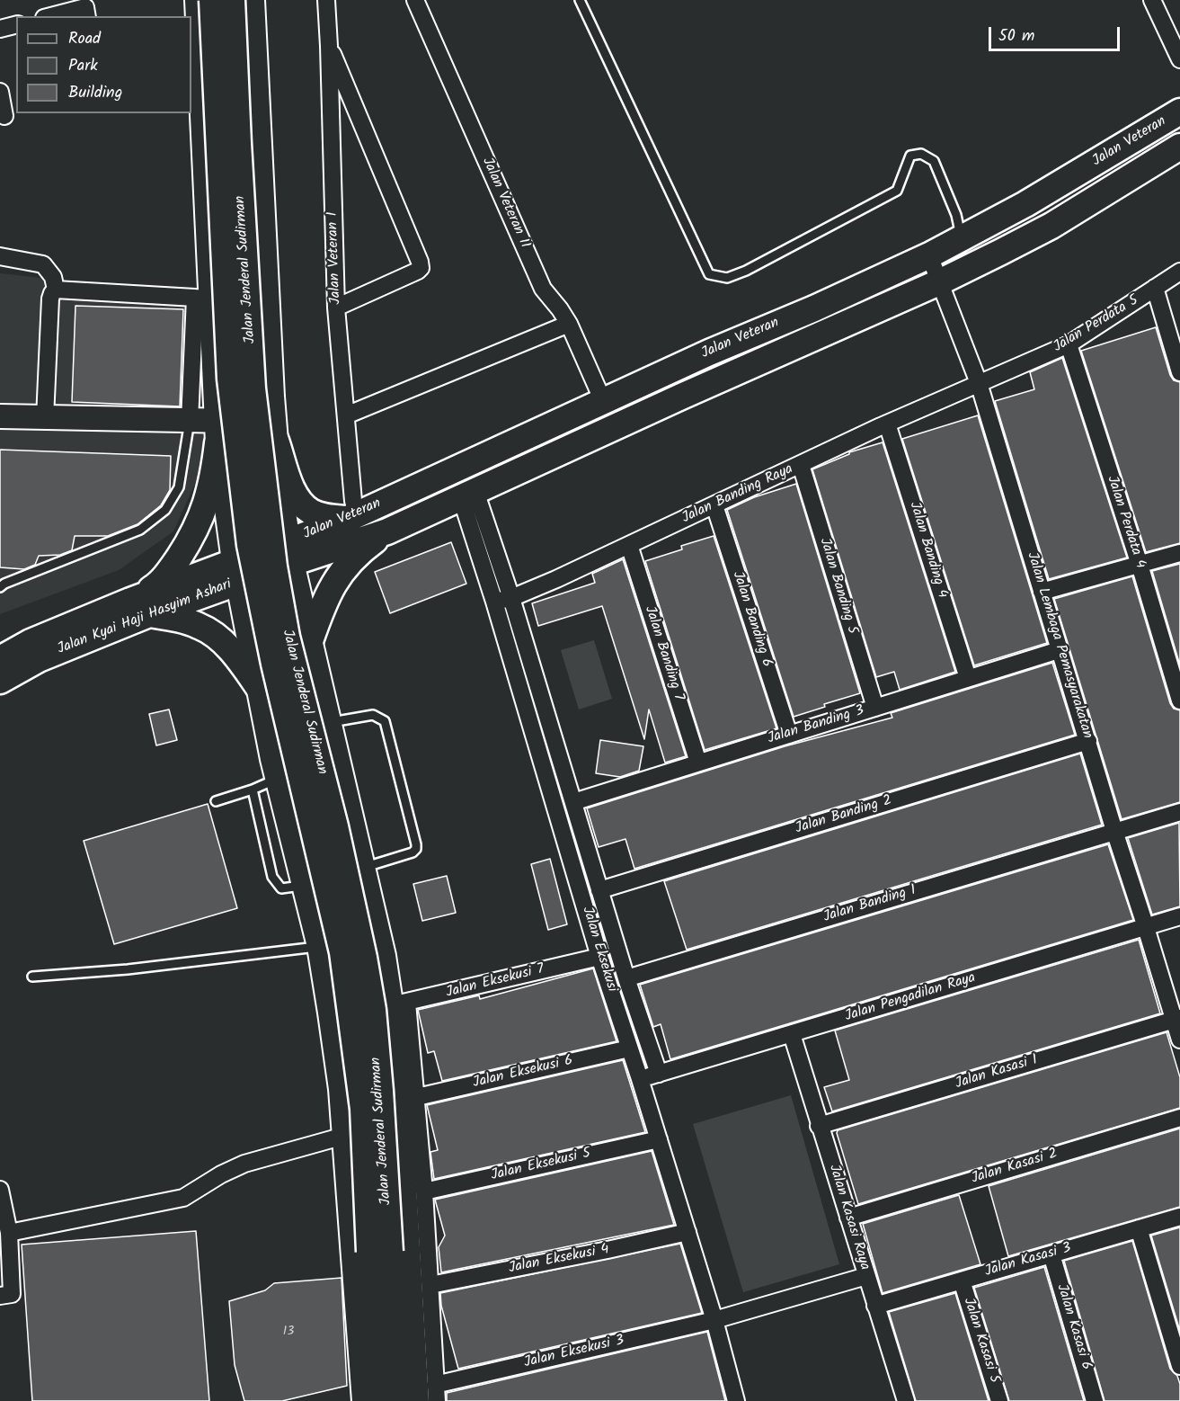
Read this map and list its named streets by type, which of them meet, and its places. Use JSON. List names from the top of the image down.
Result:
{
  "streets": {
    "main road": ["Jalan Veteran", "Jalan Jenderal Sudirman", "Jalan Kyai Haji Hasyim Ashari"],
    "street": [
      "Jalan Veteran II",
      "Jalan Veteran I",
      "Jalan Perdata 5",
      "Jalan Banding Raya",
      "Jalan Perdata 4",
      "Jalan Banding 4",
      "Jalan Banding 5",
      "Jalan Banding 6",
      "Jalan Lembaga Pemasyarakatan",
      "Jalan Banding 7",
      "Jalan Banding 3",
      "Jalan Banding 2",
      "Jalan Banding 1",
      "Jalan Eksekusi",
      "Jalan Eksekusi 7",
      "Jalan Pengadilan Raya",
      "Jalan Eksekusi 6",
      "Jalan Kasasi 1",
      "Jalan Eksekusi 5",
      "Jalan Kasasi 2",
      "Jalan Kasasi Raya",
      "Jalan Eksekusi 4",
      "Jalan Kasasi 3",
      "Jalan Kasasi 6",
      "Jalan Kasasi 5",
      "Jalan Eksekusi 3"
    ]
  },
  "crossings": [
    ["Jalan Veteran", "Jalan Veteran II"],
    ["Jalan Veteran", "Jalan Veteran I"],
    ["Jalan Veteran", "Jalan Jenderal Sudirman"],
    ["Jalan Veteran", "Jalan Kyai Haji Hasyim Ashari"],
    ["Jalan Veteran", "Jalan Lembaga Pemasyarakatan"],
    ["Jalan Veteran", "Jalan Eksekusi"],
    ["Jalan Jenderal Sudirman", "Jalan Kyai Haji Hasyim Ashari"],
    ["Jalan Jenderal Sudirman", "Jalan Eksekusi 7"],
    ["Jalan Perdata 5", "Jalan Banding Raya"],
    ["Jalan Perdata 5", "Jalan Perdata 4"],
    ["Jalan Perdata 5", "Jalan Lembaga Pemasyarakatan"],
    ["Jalan Banding Raya", "Jalan Banding 4"],
    ["Jalan Banding Raya", "Jalan Banding 5"],
    ["Jalan Banding Raya", "Jalan Banding 6"],
    ["Jalan Banding Raya", "Jalan Lembaga Pemasyarakatan"],
    ["Jalan Banding Raya", "Jalan Banding 7"],
    ["Jalan Banding Raya", "Jalan Eksekusi"],
    ["Jalan Banding 4", "Jalan Banding 3"],
    ["Jalan Banding 5", "Jalan Banding 3"],
    ["Jalan Banding 6", "Jalan Banding 3"],
    ["Jalan Lembaga Pemasyarakatan", "Jalan Banding 3"],
    ["Jalan Lembaga Pemasyarakatan", "Jalan Banding 2"],
    ["Jalan Lembaga Pemasyarakatan", "Jalan Banding 1"],
    ["Jalan Lembaga Pemasyarakatan", "Jalan Pengadilan Raya"],
    ["Jalan Lembaga Pemasyarakatan", "Jalan Kasasi 1"],
    ["Jalan Banding 7", "Jalan Banding 3"],
    ["Jalan Banding 3", "Jalan Eksekusi"],
    ["Jalan Banding 2", "Jalan Eksekusi"],
    ["Jalan Banding 1", "Jalan Eksekusi"],
    ["Jalan Eksekusi", "Jalan Eksekusi 7"],
    ["Jalan Eksekusi", "Jalan Pengadilan Raya"],
    ["Jalan Eksekusi", "Jalan Eksekusi 6"],
    ["Jalan Eksekusi", "Jalan Eksekusi 5"],
    ["Jalan Eksekusi", "Jalan Eksekusi 4"],
    ["Jalan Eksekusi", "Jalan Eksekusi 3"],
    ["Jalan Pengadilan Raya", "Jalan Kasasi Raya"],
    ["Jalan Kasasi 1", "Jalan Kasasi Raya"],
    ["Jalan Kasasi 2", "Jalan Kasasi Raya"],
    ["Jalan Kasasi Raya", "Jalan Kasasi 3"],
    ["Jalan Kasasi Raya", "Jalan Eksekusi 3"],
    ["Jalan Kasasi 3", "Jalan Kasasi 6"],
    ["Jalan Kasasi 3", "Jalan Kasasi 5"]
  ],
  "house_numbers": ["13"],
  "legend": ["Road", "Park", "Building"],
  "scale_bar": "50 m"
}
